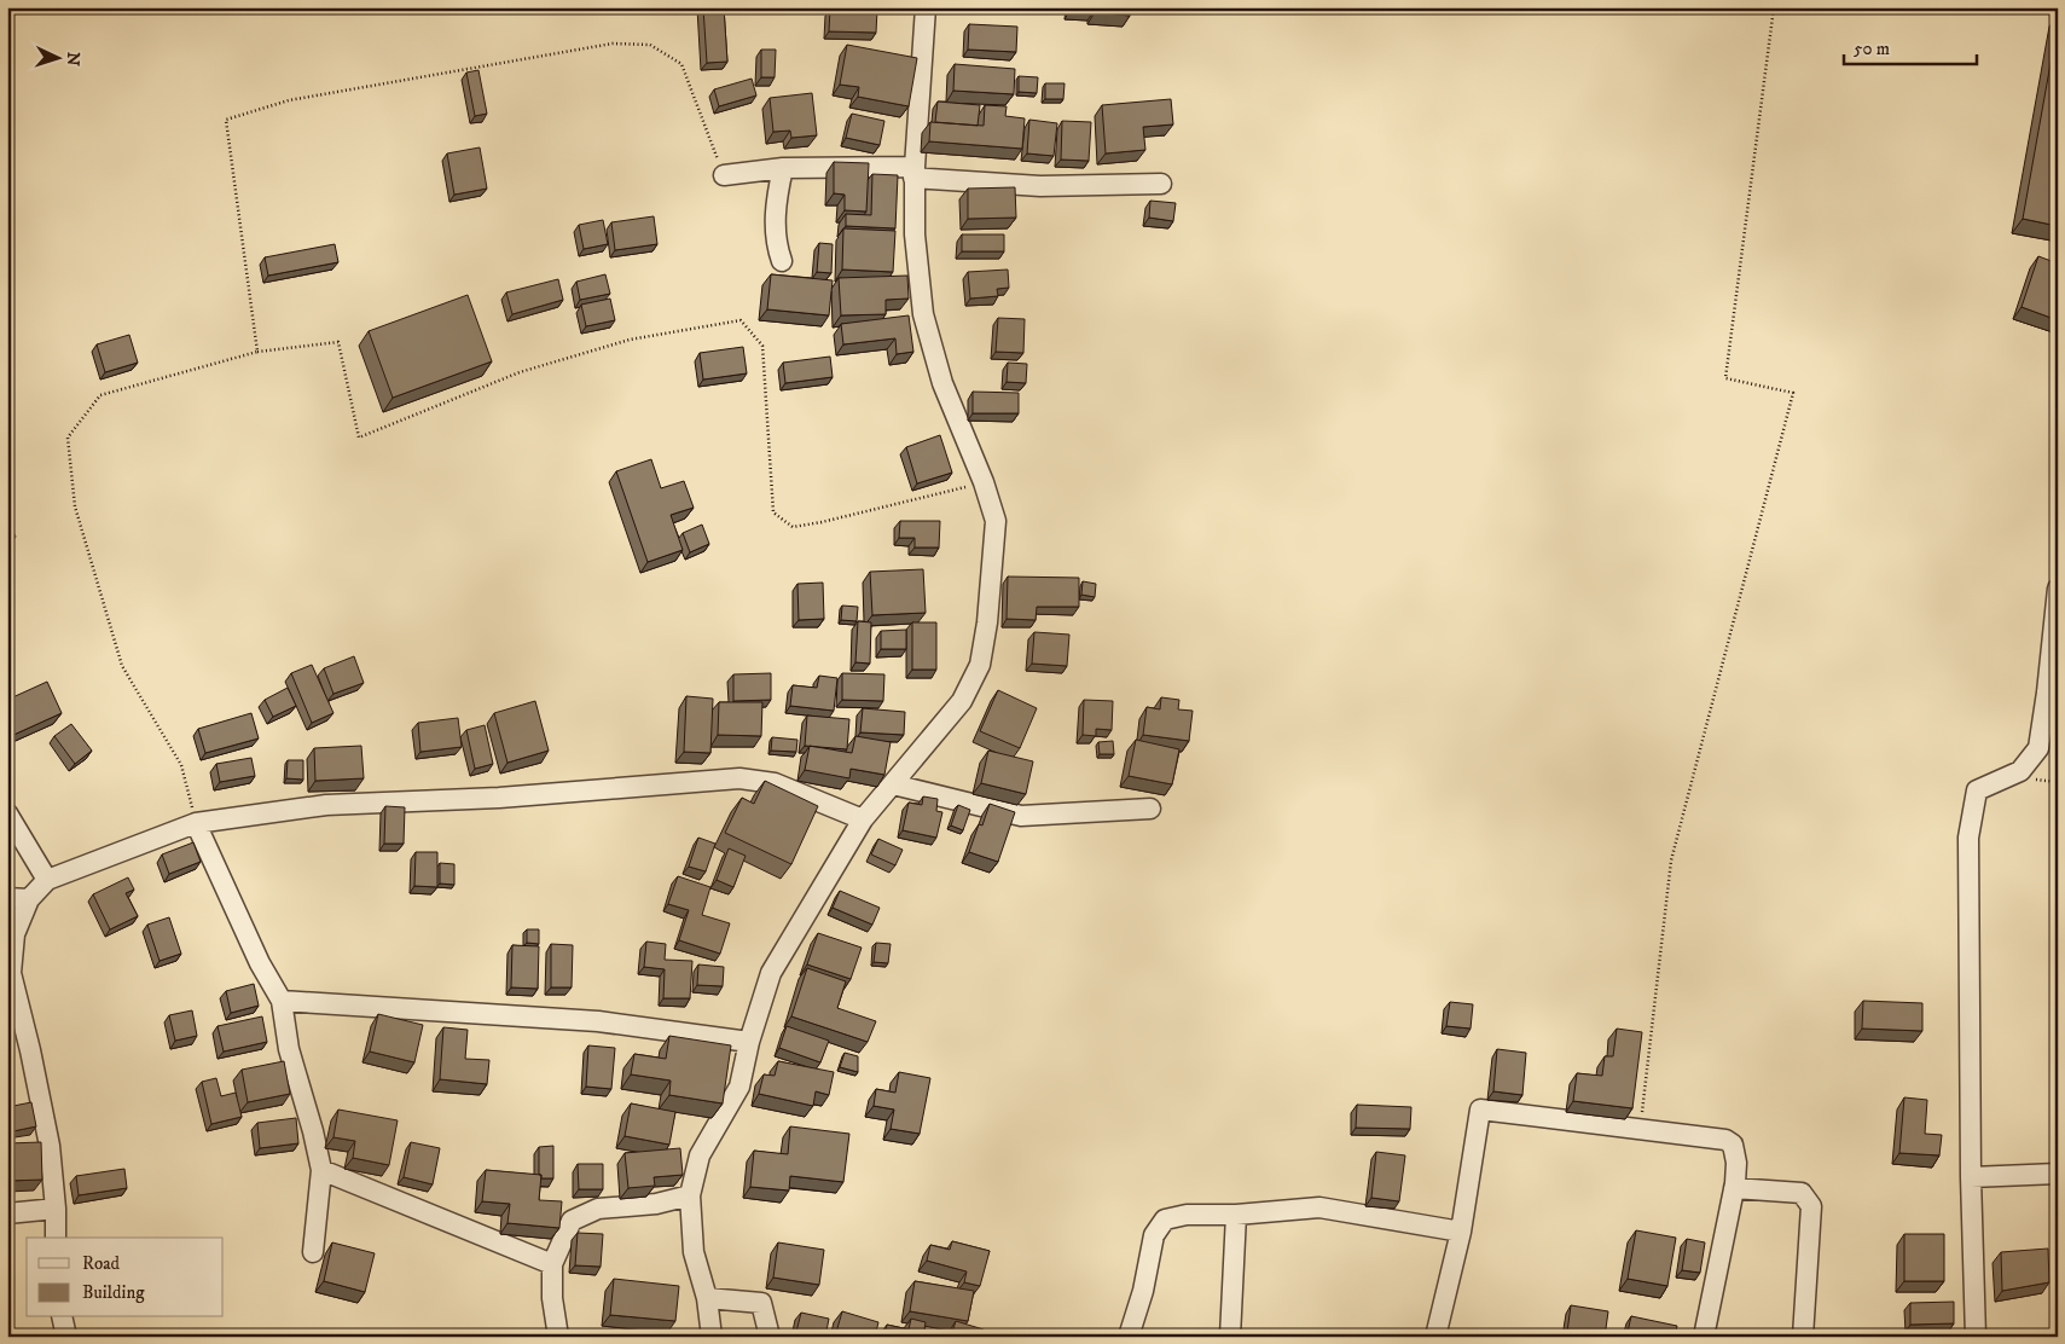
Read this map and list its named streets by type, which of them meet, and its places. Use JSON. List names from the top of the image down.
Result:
{
  "legend": ["Road", "Building"],
  "scale_bar": "50 m",
  "north": "right"
}
